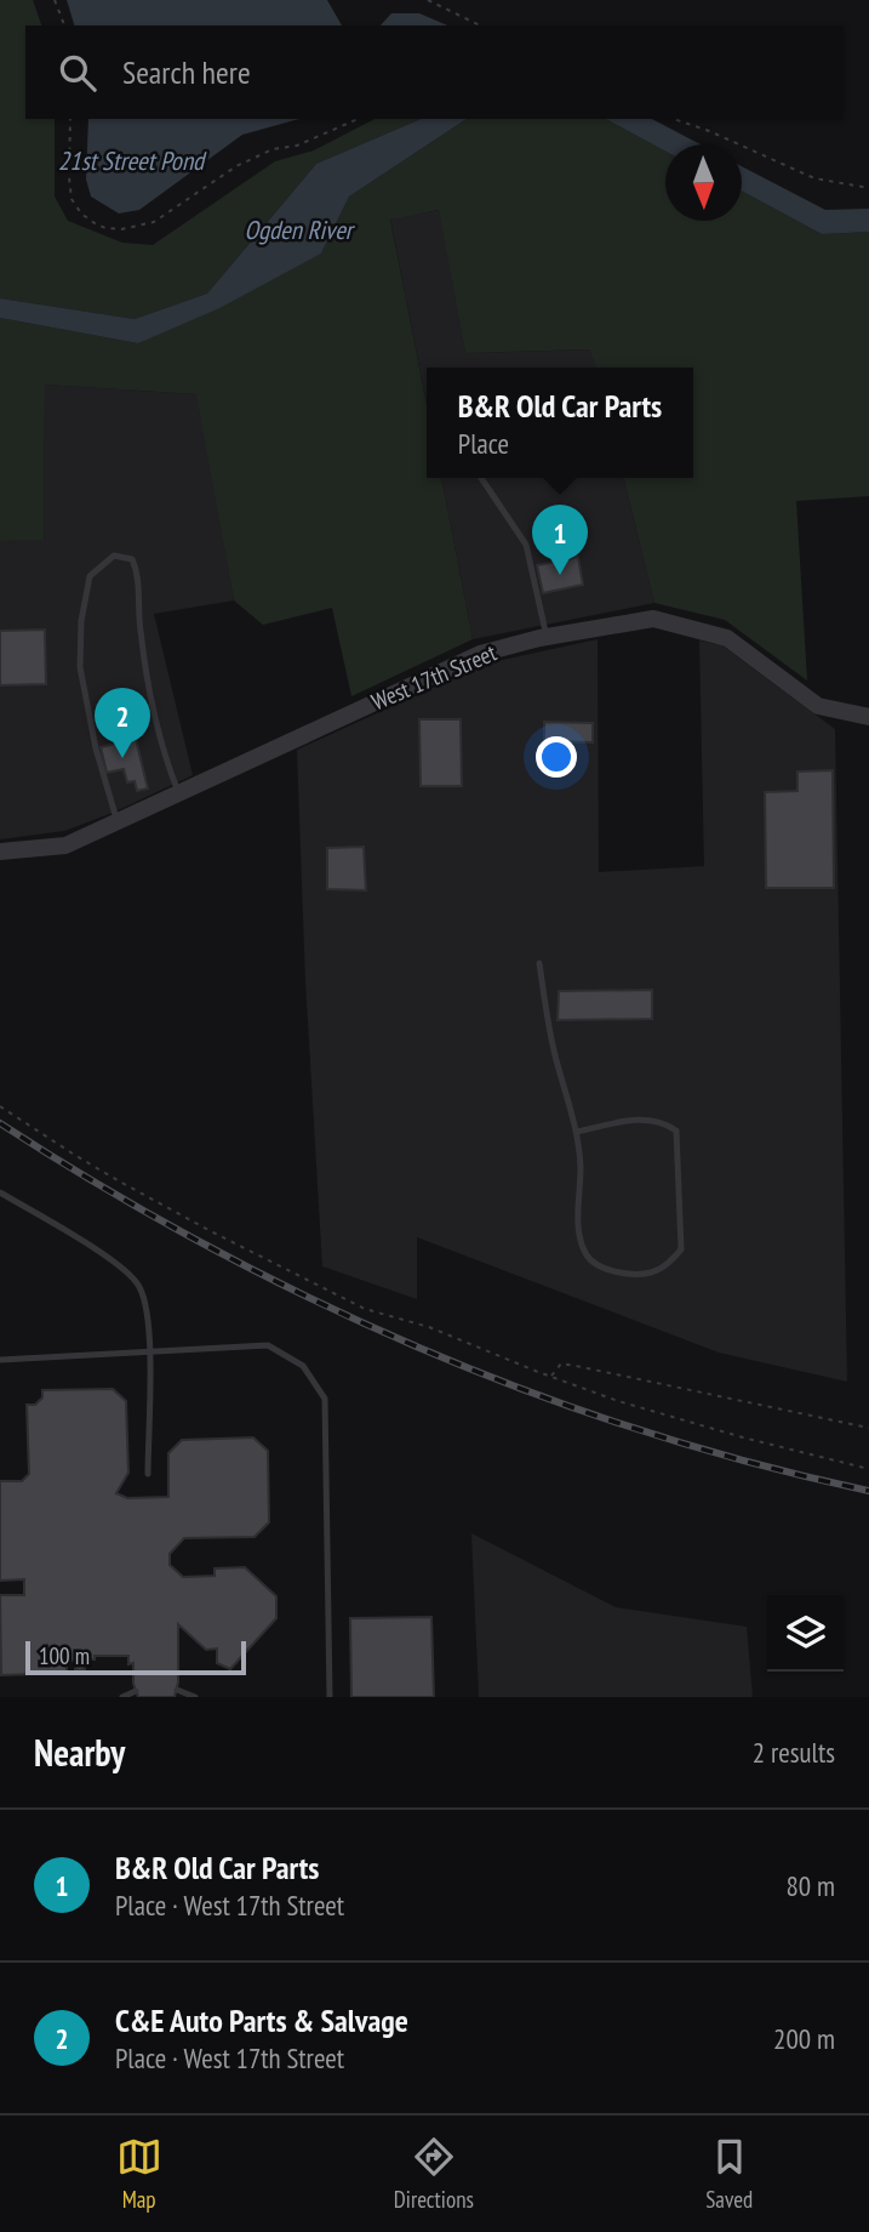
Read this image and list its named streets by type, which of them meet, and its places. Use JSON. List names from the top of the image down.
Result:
{
  "streets": {
    "street": ["West 17th Street"]
  },
  "water": ["21st Street Pond", "Ogden River"],
  "scale_bar": "100 m",
  "north": "bottom",
  "page": {
    "search": "Search here",
    "popup": ["B&R Old Car Parts", "Place"],
    "pins": ["1", "2"],
    "scale": "100 m",
    "heading": ["Nearby", "2 results"],
    "list": [
      {
        "mark": "1",
        "name": "B&R Old Car Parts",
        "note": "Place · West 17th Street",
        "value": "80 m"
      },
      {
        "mark": "2",
        "name": "C&E Auto Parts & Salvage",
        "note": "Place · West 17th Street",
        "value": "200 m"
      }
    ],
    "nav": ["Map", "Directions", "Saved"]
  }
}
